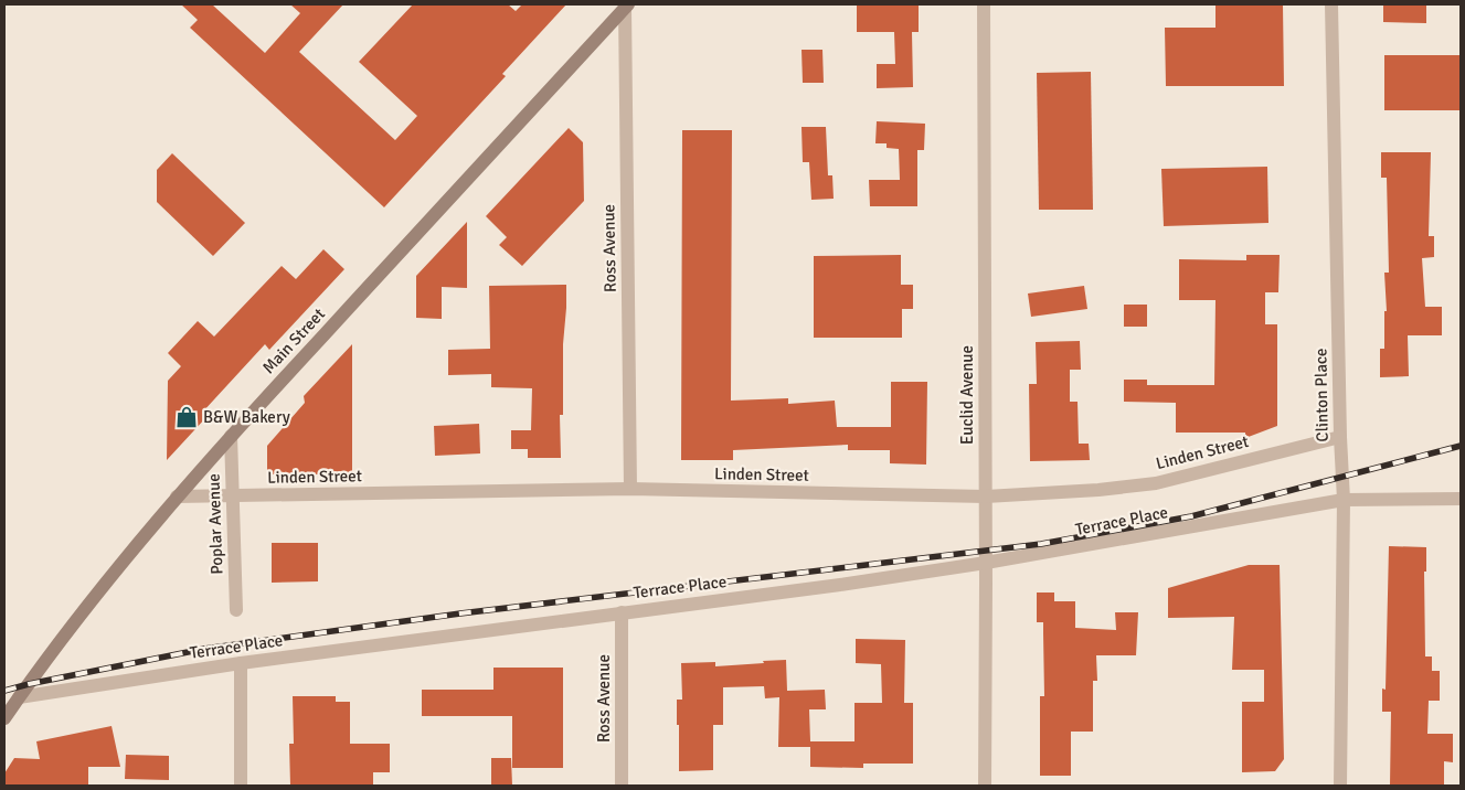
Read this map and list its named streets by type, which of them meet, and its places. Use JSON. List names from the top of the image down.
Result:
{
  "streets": {
    "main road": ["Main Street"],
    "street": [
      "Ross Avenue",
      "Euclid Avenue",
      "Clinton Place",
      "Linden Street",
      "Terrace Place",
      "Poplar Avenue"
    ]
  },
  "crossings": [
    ["Ross Avenue", "Main Street"],
    ["Ross Avenue", "Linden Street"],
    ["Ross Avenue", "Terrace Place"],
    ["Main Street", "Linden Street"],
    ["Main Street", "Terrace Place"],
    ["Main Street", "Poplar Avenue"],
    ["Euclid Avenue", "Linden Street"],
    ["Euclid Avenue", "Terrace Place"],
    ["Clinton Place", "Linden Street"],
    ["Clinton Place", "Terrace Place"],
    ["Linden Street", "Poplar Avenue"]
  ],
  "places": {
    "shop": ["B&W Bakery"]
  }
}
